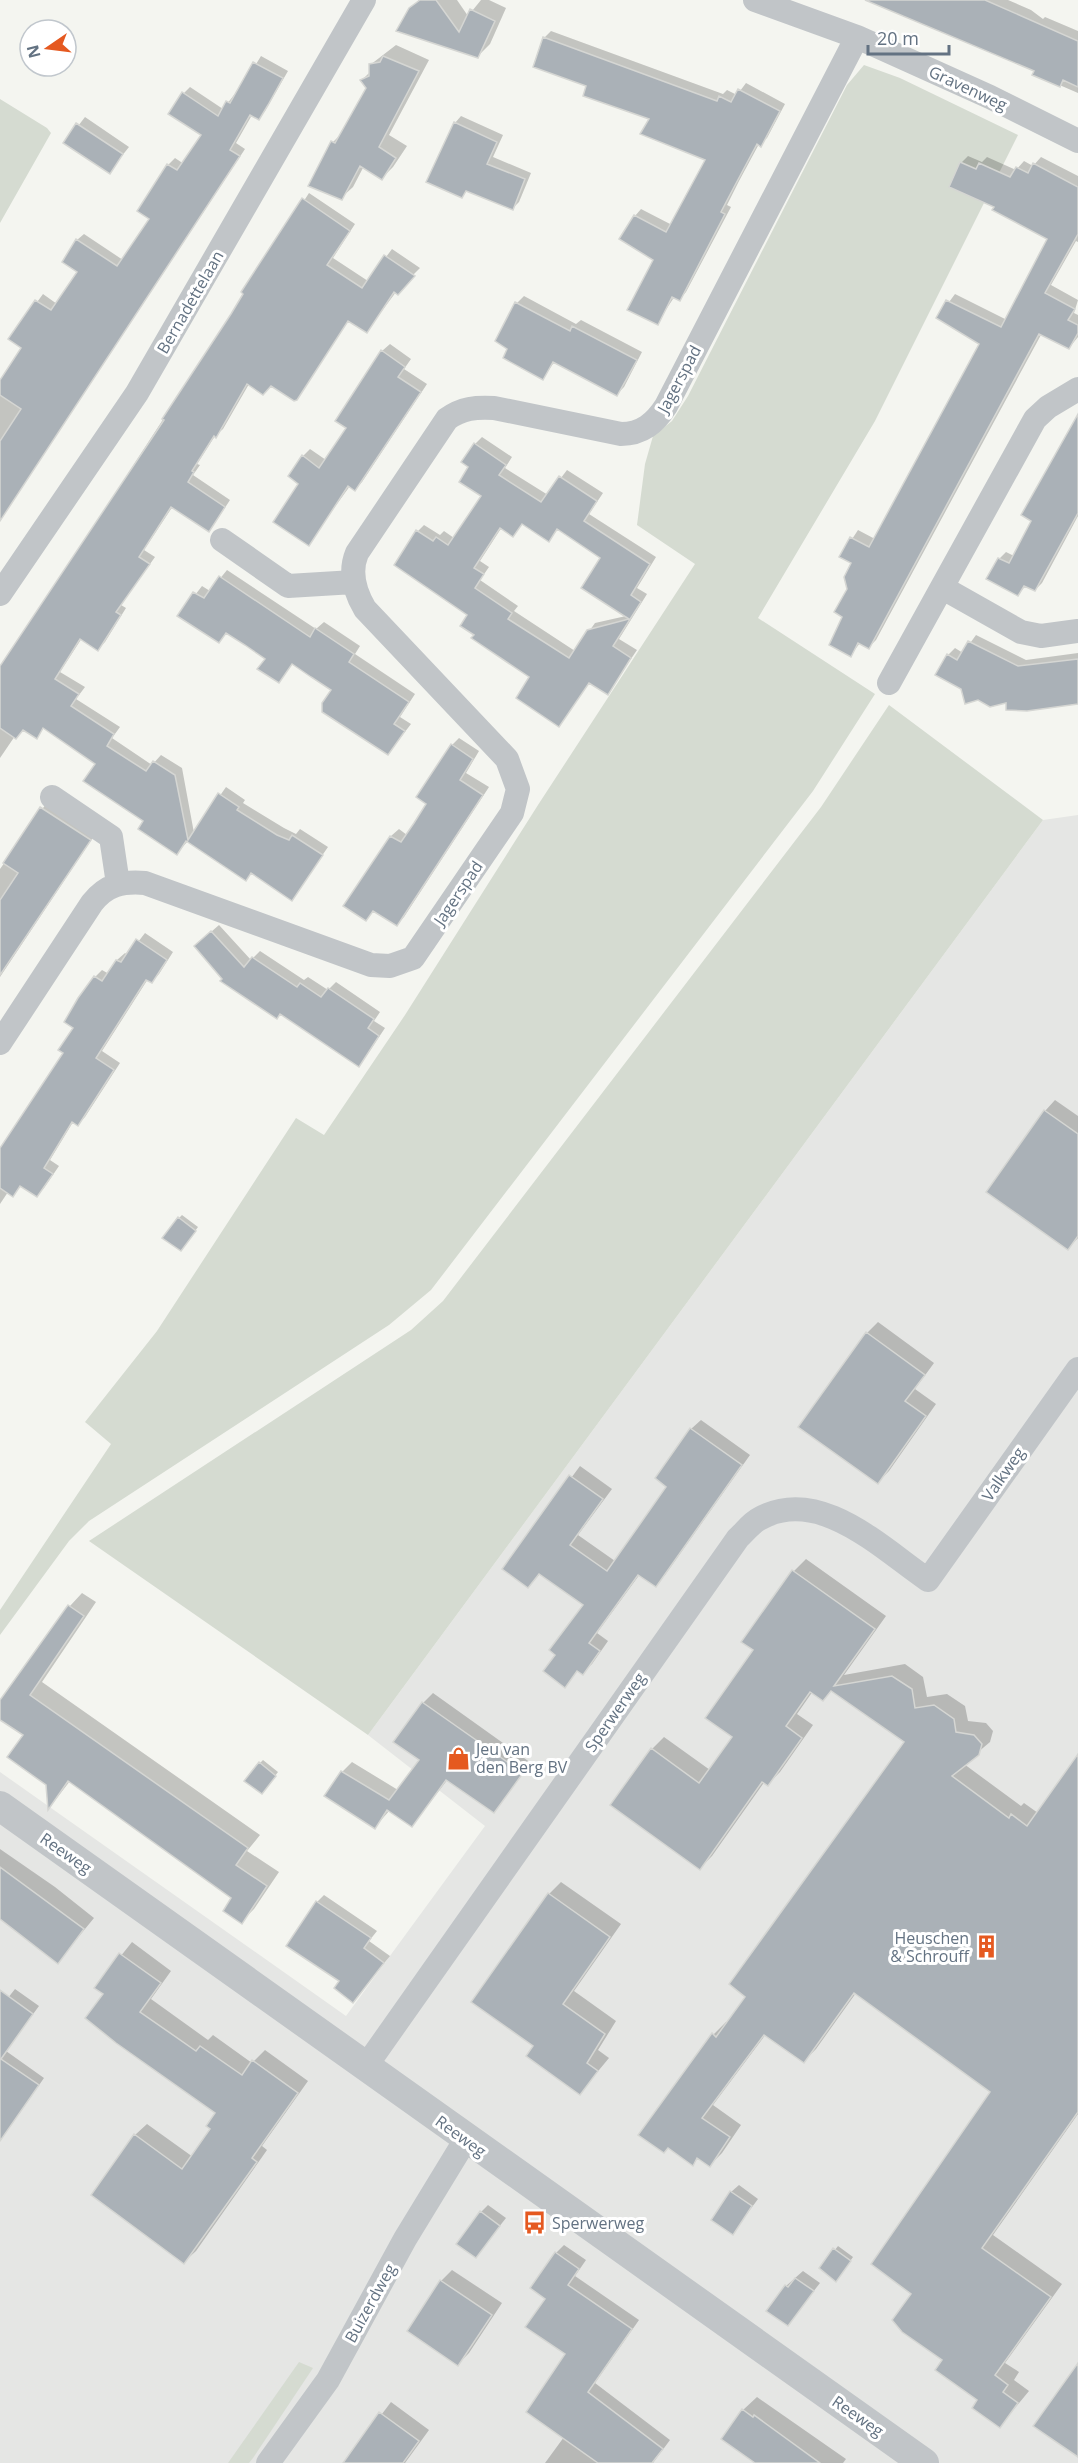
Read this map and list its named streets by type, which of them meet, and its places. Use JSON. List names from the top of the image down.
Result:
{
  "streets": {
    "street": [
      "Gravenweg",
      "Bernadettelaan",
      "Jagerspad",
      "Valkweg",
      "Sperwerweg",
      "Reeweg",
      "Buizerdweg"
    ]
  },
  "crossings": [
    ["Gravenweg", "Jagerspad"],
    ["Valkweg", "Sperwerweg"],
    ["Sperwerweg", "Reeweg"],
    ["Reeweg", "Buizerdweg"]
  ],
  "places": {
    "shop": ["Jeu van den Berg BV"],
    "building": ["Heuschen & Schrouff"],
    "bus stop": ["Sperwerweg"]
  },
  "scale_bar": "20 m",
  "north": "left"
}
